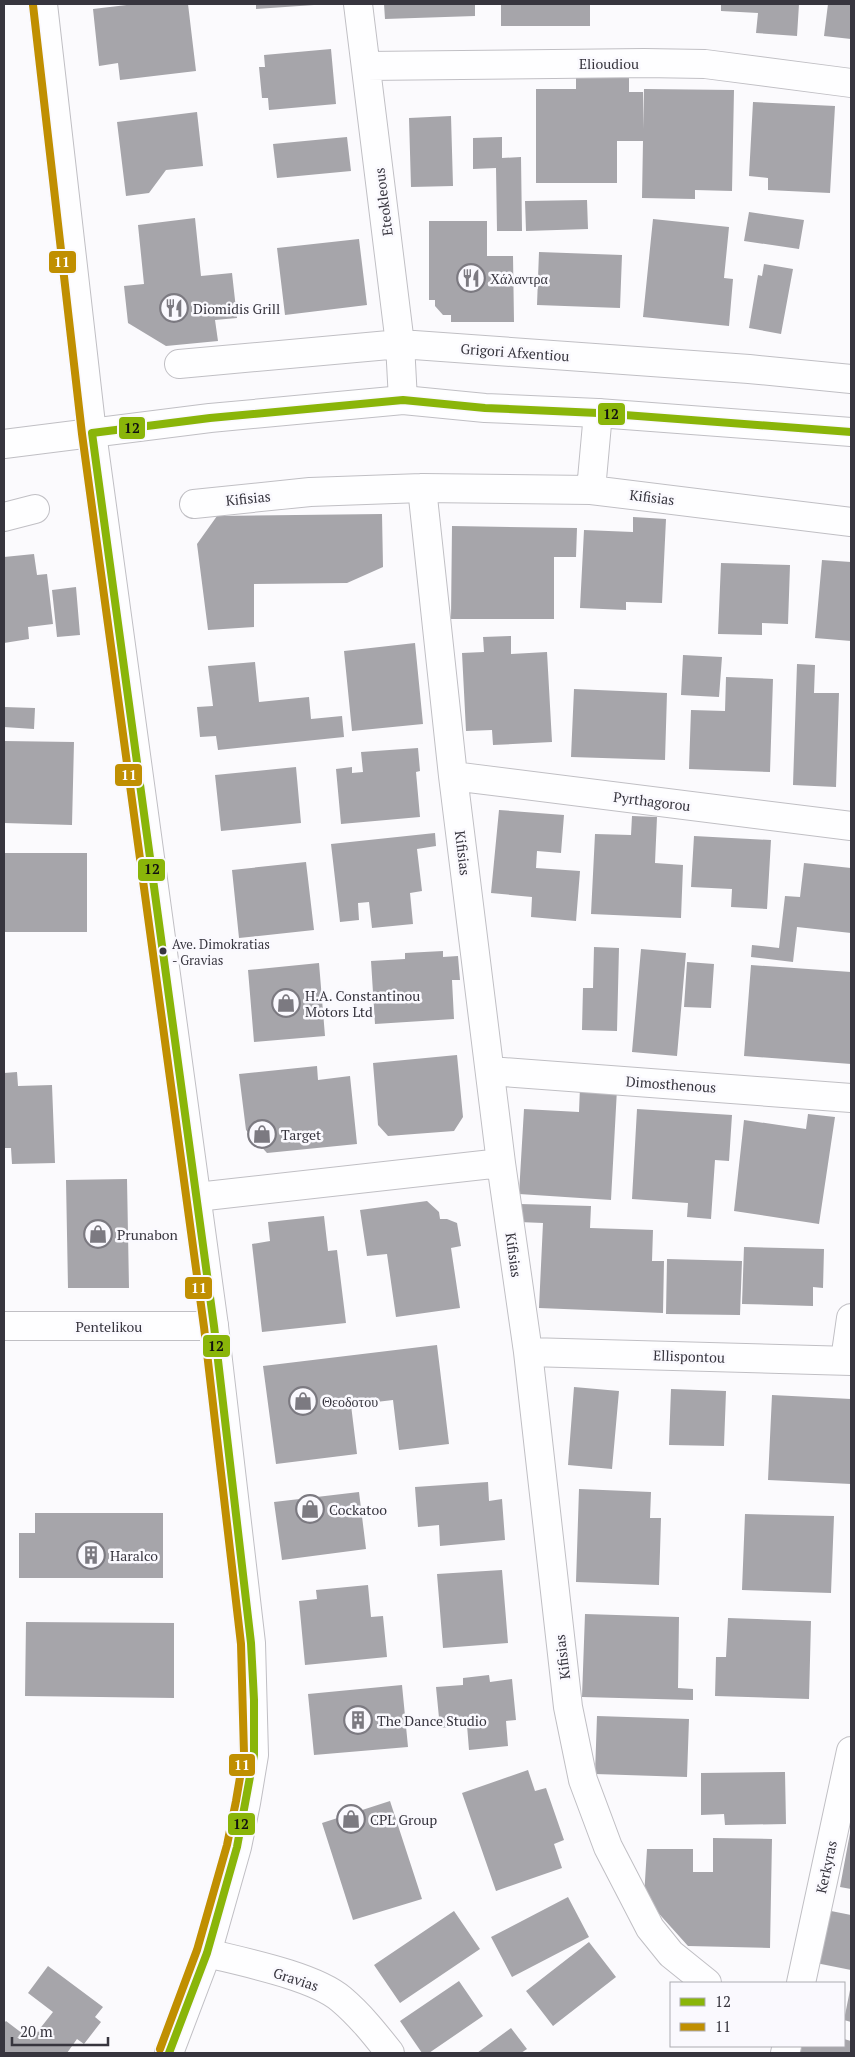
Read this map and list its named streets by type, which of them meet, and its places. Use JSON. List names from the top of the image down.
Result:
{
  "streets": {
    "street": [
      "Elioudiou",
      "Eteokleous",
      "Grigori Afxentiou",
      "Kifisias",
      "Pyrthagorou",
      "Dimosthenous",
      "Pentelikou",
      "Ellispontou",
      "Kerkyras",
      "Gravias"
    ]
  },
  "crossings": [
    ["Elioudiou", "Eteokleous"],
    ["Eteokleous", "Grigori Afxentiou"],
    ["Kifisias", "Pyrthagorou"],
    ["Kifisias", "Dimosthenous"],
    ["Kifisias", "Ellispontou"]
  ],
  "places": {
    "restaurant": ["Χάλαντρα", "Diomidis Grill"],
    "other": ["Ave. Dimokratias - Gravias"],
    "shop": [
      "H.A. Constantinou Motors Ltd",
      "Target",
      "Prunabon",
      "Θεοδοτου",
      "Cockatoo",
      "CPL Group"
    ],
    "building": ["Haralco", "The Dance Studio"]
  },
  "lines": ["transit line 11", "transit line 12"],
  "legend": ["12", "11"],
  "scale_bar": "20 m"
}
